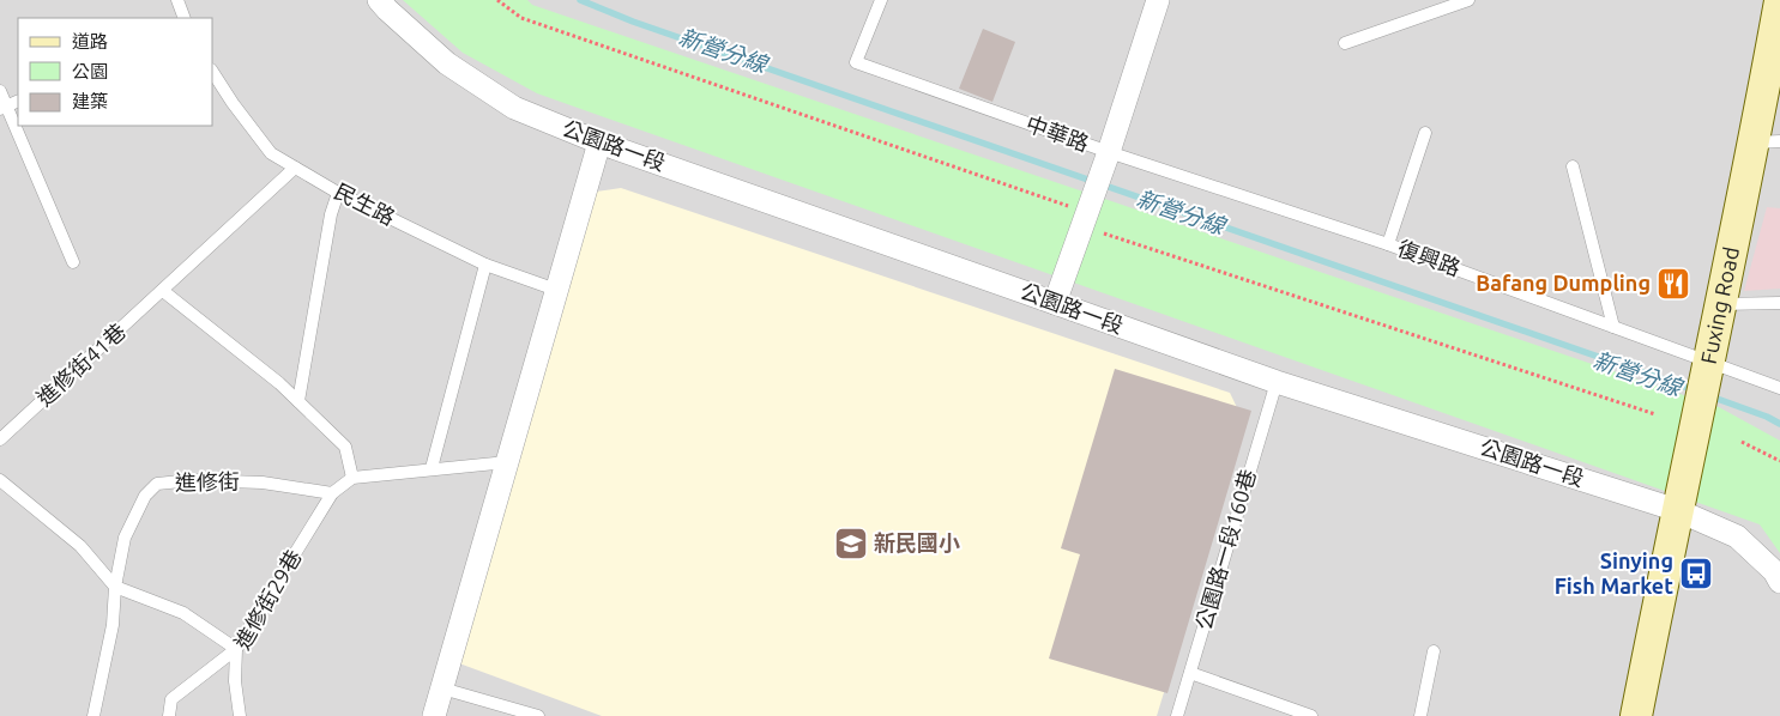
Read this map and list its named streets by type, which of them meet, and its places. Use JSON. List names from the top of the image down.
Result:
{
  "streets": {
    "street": ["中華路", "公園路一段", "Fuxing Road"],
    "lane": [
      "民生路",
      "復興路",
      "進修街41巷",
      "進修街",
      "公園路一段160巷",
      "進修街29巷"
    ]
  },
  "crossings": [
    ["中華路", "復興路"],
    ["公園路一段", "Fuxing Road"],
    ["公園路一段", "公園路一段160巷"],
    ["民生路", "進修街41巷"],
    ["復興路", "Fuxing Road"],
    ["進修街", "進修街29巷"]
  ],
  "water": ["新營分線"],
  "places": {
    "restaurant": ["Bafang Dumpling"],
    "school or university": ["新民國小"],
    "bus stop": ["Sinying Fish Market"]
  },
  "legend": ["道路", "公園", "建築"]
}
